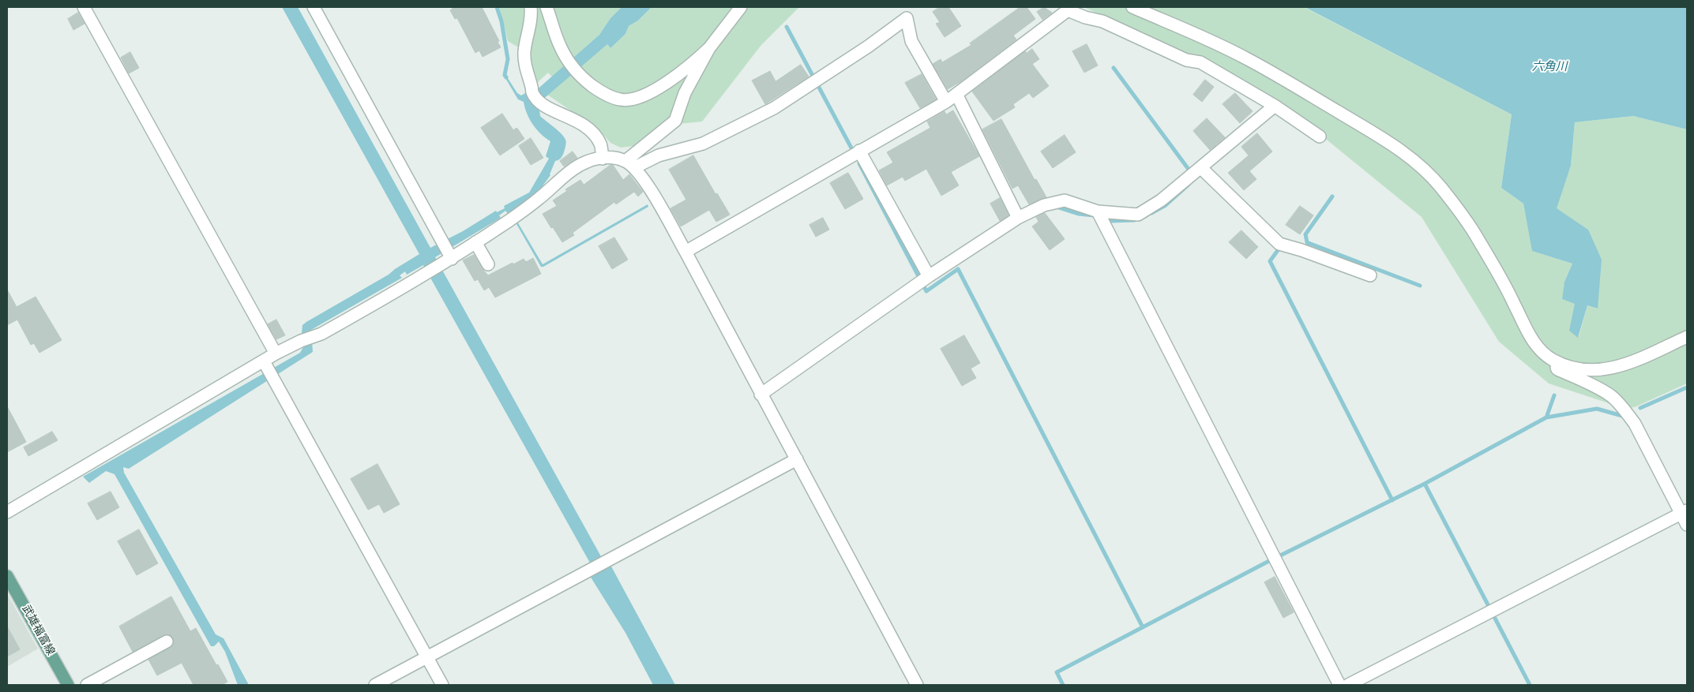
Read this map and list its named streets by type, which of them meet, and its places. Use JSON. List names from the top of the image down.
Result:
{
  "streets": {
    "main road": ["武雄福富線"]
  },
  "water": ["六角川"]
}
